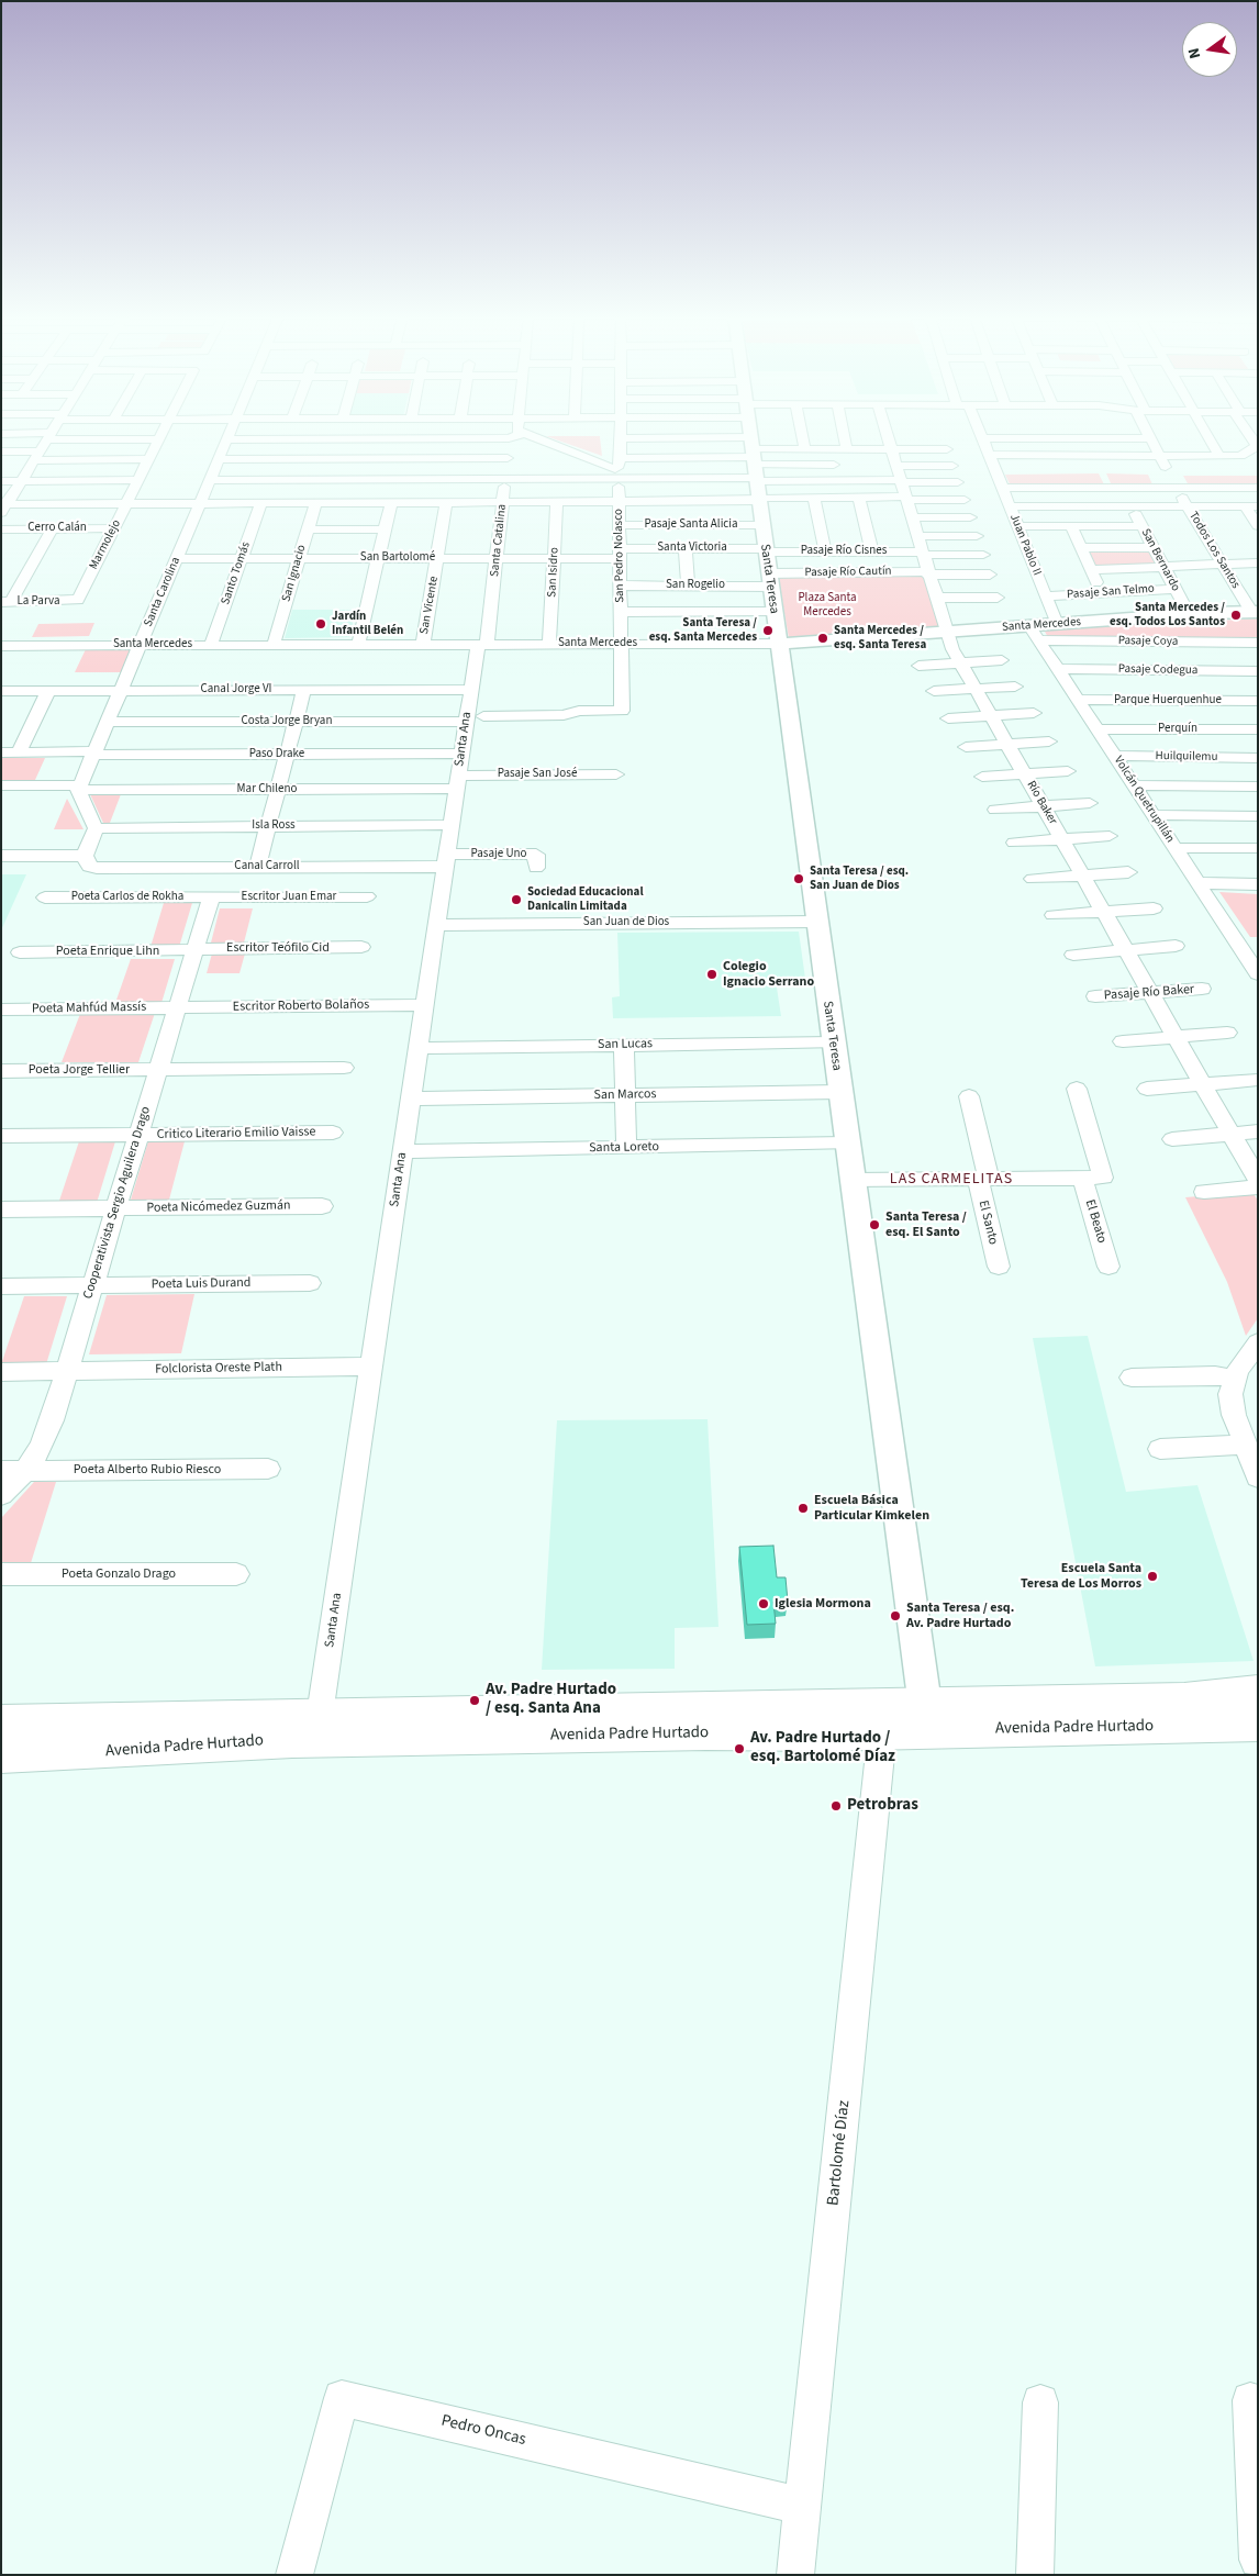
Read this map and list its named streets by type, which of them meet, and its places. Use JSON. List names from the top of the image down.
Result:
{
  "streets": {
    "main road": ["Avenida Padre Hurtado"],
    "street": [
      "Pasaje Santa Alicia",
      "Cerro Calán",
      "Santa Catalina",
      "Marmolejo",
      "Juan Pablo II",
      "Santa Victoria",
      "Todos Los Santos",
      "Pasaje Río Cisnes",
      "San Pedro Nolasco",
      "San Bartolomé",
      "San Bernardo",
      "San Isidro",
      "Pasaje Río Cautín",
      "Santo Tomás",
      "San Ignacio",
      "Santa Teresa",
      "San Rogelio",
      "Santa Carolina",
      "Pasaje San Telmo",
      "La Parva",
      "San Vicente",
      "Santa Mercedes",
      "Pasaje Coya",
      "Pasaje Codegua",
      "Canal Jorge VI",
      "Parque Huerquenhue",
      "Costa Jorge Bryan",
      "Perquín",
      "Santa Ana",
      "Paso Drake",
      "Huilquilemu",
      "Pasaje San José",
      "Mar Chileno",
      "Volcán Quetrupillán",
      "Río Baker",
      "Isla Ross",
      "Pasaje Uno",
      "Canal Carroll",
      "Poeta Carlos de Rokha",
      "Escritor Juan Emar",
      "San Juan de Dios",
      "Escritor Teófilo Cid",
      "Poeta Enrique Lihn",
      "Pasaje Río Baker",
      "Escritor Roberto Bolaños",
      "Poeta Mahfúd Massís",
      "San Lucas",
      "Poeta Jorge Tellier",
      "San Marcos",
      "Critico Literario Emilio Vaisse",
      "Santa Loreto",
      "Cooperativista Sergio Aguilera Drago",
      "Poeta Nicómedez Guzmán",
      "El Beato",
      "El Santo",
      "Poeta Luis Durand",
      "Folclorista Oreste Plath",
      "Poeta Alberto Rubio Riesco",
      "Poeta Gonzalo Drago",
      "Bartolomé Díaz",
      "Pedro Oncas"
    ]
  },
  "crossings": [
    ["Pasaje Santa Alicia", "San Pedro Nolasco"],
    ["Pasaje Santa Alicia", "Santa Teresa"],
    ["Cerro Calán", "Marmolejo"],
    ["Santa Catalina", "San Bartolomé"],
    ["Santa Catalina", "Santa Mercedes"],
    ["Santa Catalina", "Santa Ana"],
    ["Marmolejo", "La Parva"],
    ["Juan Pablo II", "Pasaje San Telmo"],
    ["Juan Pablo II", "Santa Mercedes"],
    ["Santa Victoria", "Pasaje Río Cisnes"],
    ["Santa Victoria", "San Pedro Nolasco"],
    ["Santa Victoria", "San Bartolomé"],
    ["Santa Victoria", "Santa Teresa"],
    ["Todos Los Santos", "Santa Mercedes"],
    ["Pasaje Río Cisnes", "Santa Teresa"],
    ["Pasaje Río Cisnes", "Río Baker"],
    ["San Pedro Nolasco", "San Bartolomé"],
    ["San Pedro Nolasco", "San Rogelio"],
    ["San Pedro Nolasco", "Santa Mercedes"],
    ["San Bartolomé", "San Isidro"],
    ["San Bartolomé", "Santo Tomás"],
    ["San Bartolomé", "San Ignacio"],
    ["San Bartolomé", "Santa Carolina"],
    ["San Bartolomé", "San Vicente"],
    ["San Bernardo", "Pasaje San Telmo"],
    ["San Bernardo", "Santa Mercedes"],
    ["San Isidro", "Santa Mercedes"],
    ["Pasaje Río Cautín", "Santa Teresa"],
    ["Pasaje Río Cautín", "San Rogelio"],
    ["Pasaje Río Cautín", "Río Baker"],
    ["Santo Tomás", "Santa Mercedes"],
    ["San Ignacio", "Santa Mercedes"],
    ["Santa Teresa", "San Rogelio"],
    ["Santa Teresa", "Santa Mercedes"],
    ["Santa Teresa", "San Juan de Dios"],
    ["Santa Teresa", "San Lucas"],
    ["Santa Teresa", "San Marcos"],
    ["Santa Teresa", "Santa Loreto"],
    ["Santa Teresa", "Avenida Padre Hurtado"],
    ["Santa Carolina", "Santa Mercedes"],
    ["Santa Carolina", "Canal Jorge VI"],
    ["Santa Carolina", "Costa Jorge Bryan"],
    ["Santa Carolina", "Paso Drake"],
    ["Santa Carolina", "Mar Chileno"],
    ["San Vicente", "Santa Mercedes"],
    ["Santa Mercedes", "Santa Ana"],
    ["Santa Mercedes", "Volcán Quetrupillán"],
    ["Santa Mercedes", "Río Baker"],
    ["Pasaje Coya", "Volcán Quetrupillán"],
    ["Pasaje Codegua", "Volcán Quetrupillán"],
    ["Canal Jorge VI", "Santa Ana"],
    ["Parque Huerquenhue", "Volcán Quetrupillán"],
    ["Costa Jorge Bryan", "Santa Ana"],
    ["Perquín", "Volcán Quetrupillán"],
    ["Santa Ana", "Paso Drake"],
    ["Santa Ana", "Pasaje San José"],
    ["Santa Ana", "Mar Chileno"],
    ["Santa Ana", "Isla Ross"],
    ["Santa Ana", "Pasaje Uno"],
    ["Santa Ana", "Canal Carroll"],
    ["Santa Ana", "San Juan de Dios"],
    ["Santa Ana", "Escritor Roberto Bolaños"],
    ["Santa Ana", "San Lucas"],
    ["Santa Ana", "San Marcos"],
    ["Santa Ana", "Santa Loreto"],
    ["Santa Ana", "Folclorista Oreste Plath"],
    ["Santa Ana", "Avenida Padre Hurtado"],
    ["Huilquilemu", "Volcán Quetrupillán"],
    ["Pasaje San José", "Mar Chileno"],
    ["Río Baker", "Pasaje Río Baker"],
    ["Pasaje Uno", "Canal Carroll"],
    ["Poeta Carlos de Rokha", "Escritor Juan Emar"],
    ["Poeta Carlos de Rokha", "Cooperativista Sergio Aguilera Drago"],
    ["Escritor Juan Emar", "Cooperativista Sergio Aguilera Drago"],
    ["Escritor Teófilo Cid", "Poeta Enrique Lihn"],
    ["Escritor Teófilo Cid", "Cooperativista Sergio Aguilera Drago"],
    ["Poeta Enrique Lihn", "Cooperativista Sergio Aguilera Drago"],
    ["Escritor Roberto Bolaños", "Poeta Mahfúd Massís"],
    ["Escritor Roberto Bolaños", "Cooperativista Sergio Aguilera Drago"],
    ["Poeta Mahfúd Massís", "Cooperativista Sergio Aguilera Drago"],
    ["Poeta Jorge Tellier", "Cooperativista Sergio Aguilera Drago"],
    ["Critico Literario Emilio Vaisse", "Cooperativista Sergio Aguilera Drago"],
    ["Cooperativista Sergio Aguilera Drago", "Poeta Nicómedez Guzmán"],
    ["Cooperativista Sergio Aguilera Drago", "Poeta Luis Durand"],
    ["Cooperativista Sergio Aguilera Drago", "Folclorista Oreste Plath"],
    ["Cooperativista Sergio Aguilera Drago", "Poeta Alberto Rubio Riesco"],
    ["Avenida Padre Hurtado", "Bartolomé Díaz"],
    ["Bartolomé Díaz", "Pedro Oncas"]
  ],
  "districts": ["LAS CARMELITAS"],
  "parks": ["Plaza Santa Mercedes"],
  "places": [
    "Santa Mercedes / esq. Todos Los Santos",
    "Jardín Infantil Belén",
    "Santa Teresa / esq. Santa Mercedes",
    "Santa Mercedes / esq. Santa Teresa",
    "Santa Teresa / esq. San Juan de Dios",
    "Sociedad Educacional Danicalin Limitada",
    "Colegio Ignacio Serrano",
    "Santa Teresa / esq. El Santo",
    "Escuela Básica Particular Kimkelen",
    "Escuela Santa Teresa de Los Morros",
    "Iglesia Mormona",
    "Santa Teresa / esq. Av. Padre Hurtado",
    "Av. Padre Hurtado / esq. Santa Ana",
    "Av. Padre Hurtado / esq. Bartolomé Díaz",
    "Petrobras"
  ],
  "north": "left"
}
